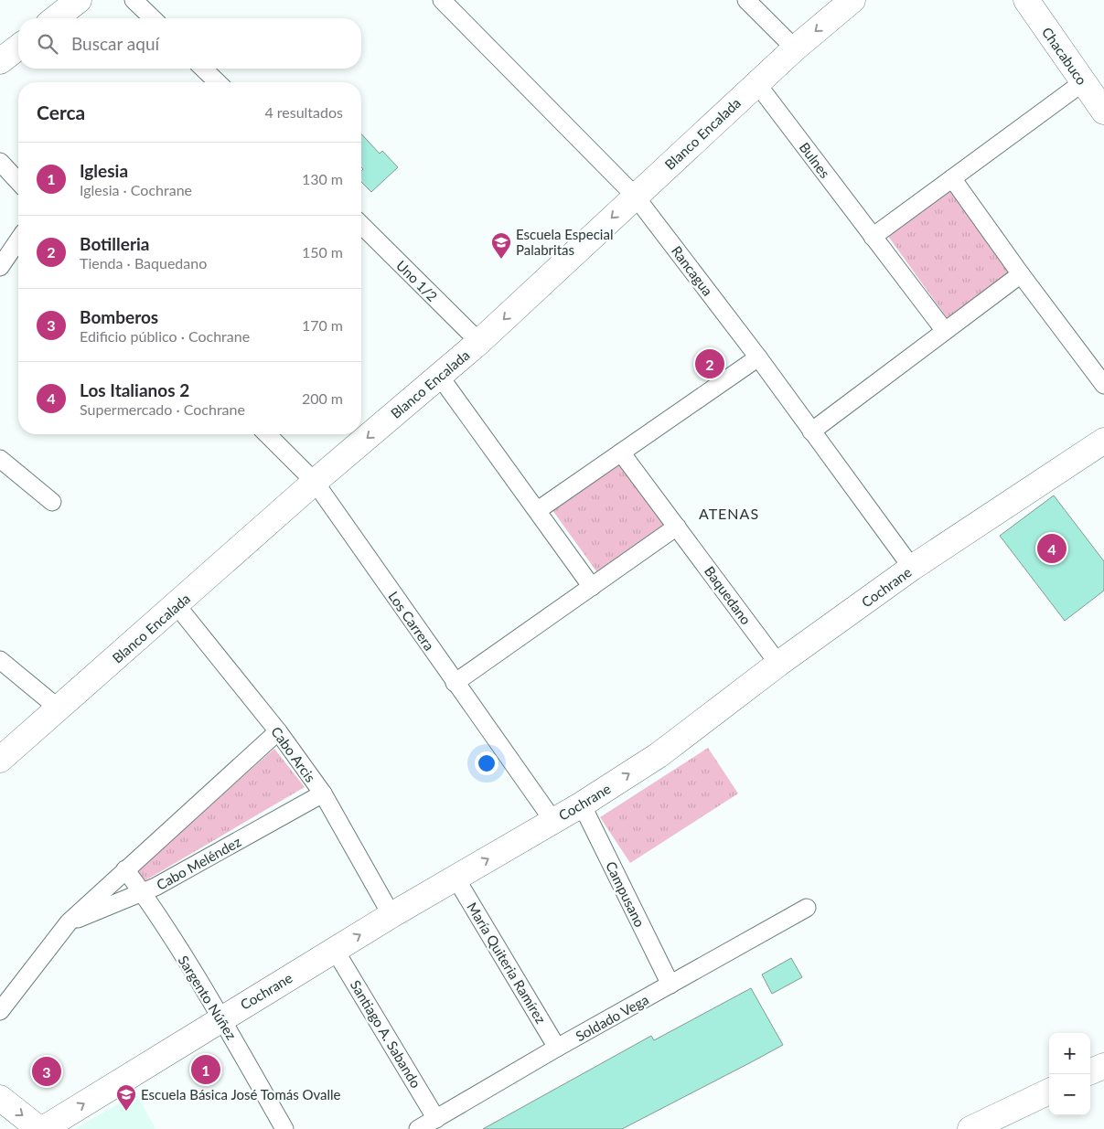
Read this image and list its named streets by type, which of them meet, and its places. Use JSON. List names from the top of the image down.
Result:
{
  "streets": {
    "street": [
      "Chacabuco",
      "Blanco Encalada",
      "Bulnes",
      "Rancagua",
      "Uno 1/2",
      "Cochrane",
      "Baquedano",
      "Los Carrera",
      "Cabo Arcis",
      "Cabo Meléndez",
      "Campusano",
      "María Quiteria Ramírez",
      "Sargento Núñez",
      "Soldado Vega",
      "Santiago A. Sabando"
    ]
  },
  "crossings": [
    ["Blanco Encalada", "Bulnes"],
    ["Blanco Encalada", "Rancagua"],
    ["Blanco Encalada", "Uno 1/2"],
    ["Blanco Encalada", "Los Carrera"],
    ["Blanco Encalada", "Cabo Arcis"],
    ["Rancagua", "Cochrane"],
    ["Cochrane", "Baquedano"],
    ["Cochrane", "Los Carrera"],
    ["Cochrane", "Cabo Arcis"],
    ["Cochrane", "Campusano"],
    ["Cochrane", "María Quiteria Ramírez"],
    ["Cochrane", "Sargento Núñez"],
    ["Cochrane", "Santiago A. Sabando"],
    ["Cabo Arcis", "Cabo Meléndez"],
    ["Cabo Meléndez", "Sargento Núñez"],
    ["Campusano", "Soldado Vega"],
    ["María Quiteria Ramírez", "Soldado Vega"],
    ["Soldado Vega", "Santiago A. Sabando"]
  ],
  "districts": ["ATENAS"],
  "places": {
    "school or university": ["Escuela Especial Palabritas", "Escuela Básica José Tomás Ovalle"]
  },
  "page": {
    "search": "Buscar aquí",
    "heading": ["Cerca", "4 resultados"],
    "list": [
      {
        "mark": "1",
        "name": "Iglesia",
        "note": "Iglesia · Cochrane",
        "value": "130 m"
      },
      {
        "mark": "2",
        "name": "Botilleria",
        "note": "Tienda · Baquedano",
        "value": "150 m"
      },
      {
        "mark": "3",
        "name": "Bomberos",
        "note": "Edificio público · Cochrane",
        "value": "170 m"
      },
      {
        "mark": "4",
        "name": "Los Italianos 2",
        "note": "Supermercado · Cochrane",
        "value": "200 m"
      }
    ],
    "pins": [
      "2",
      "4",
      "1",
      "3"
    ],
    "map_buttons": ["+", "−"]
  }
}
